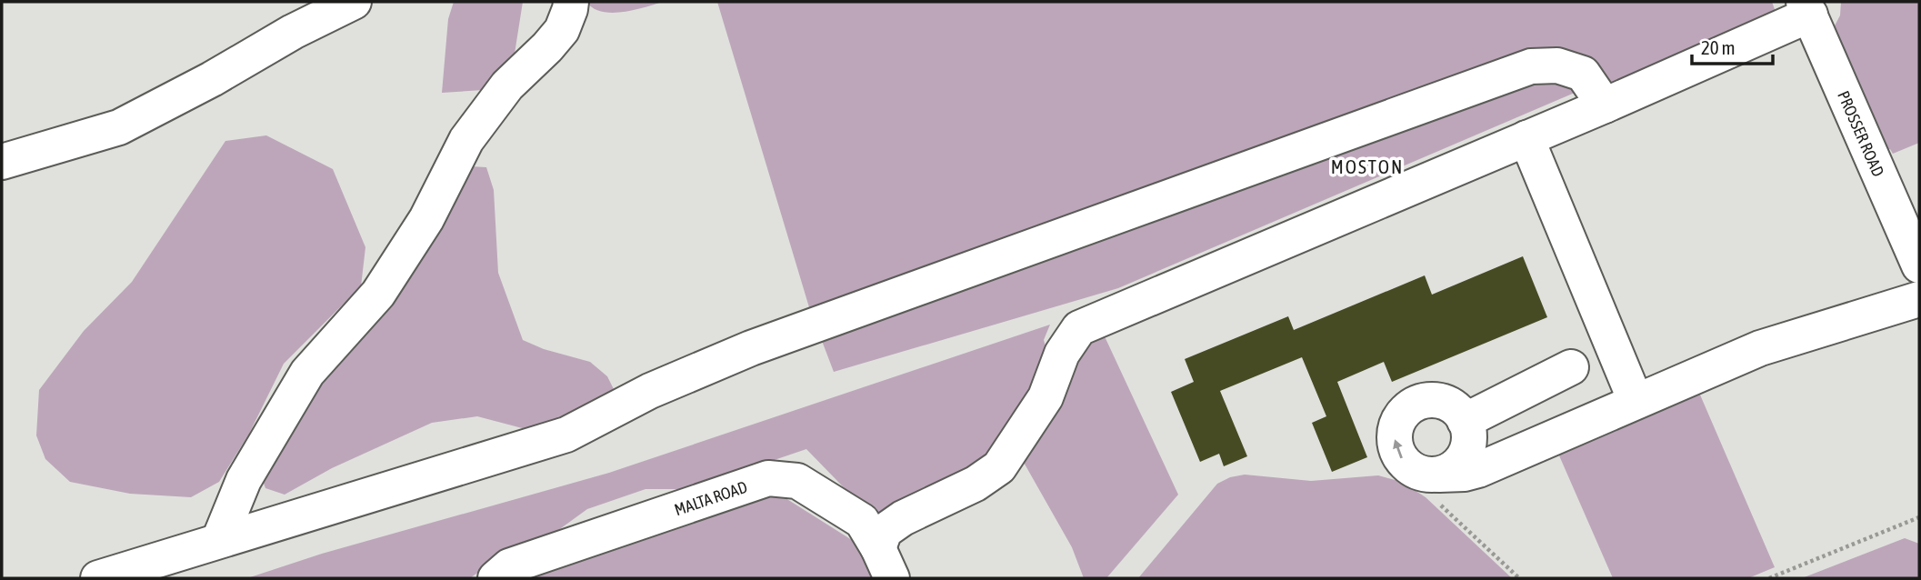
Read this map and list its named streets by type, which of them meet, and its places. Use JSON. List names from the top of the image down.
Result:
{
  "streets": {
    "street": ["PROSSER ROAD", "MALTA ROAD"]
  },
  "districts": ["MOSTON"],
  "scale_bar": "20 m"
}
